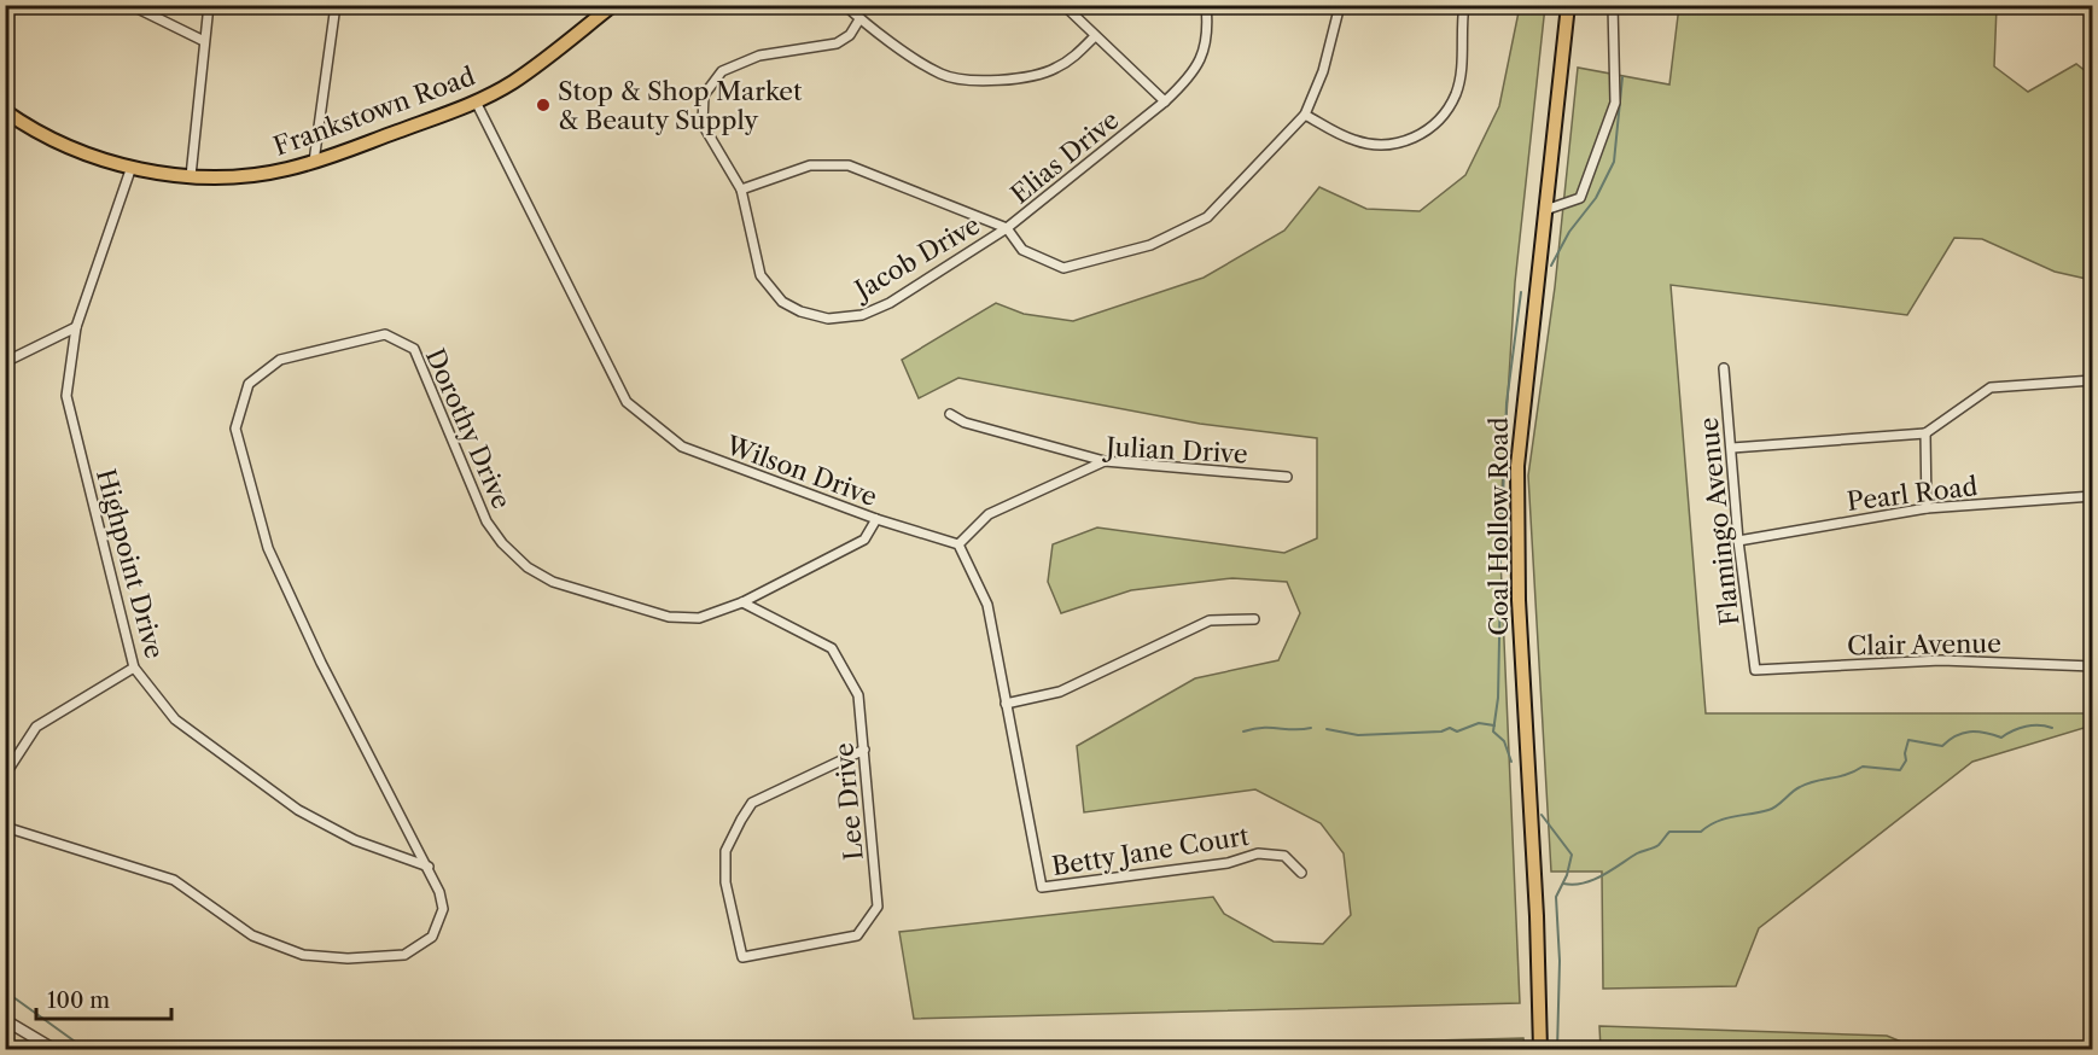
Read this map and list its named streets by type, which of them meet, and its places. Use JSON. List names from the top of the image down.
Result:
{
  "streets": {
    "main road": ["Frankstown Road", "Coal Hollow Road"],
    "street": [
      "Elias Drive",
      "Jacob Drive",
      "Dorothy Drive",
      "Julian Drive",
      "Wilson Drive",
      "Pearl Road",
      "Flamingo Avenue",
      "Highpoint Drive",
      "Clair Avenue",
      "Lee Drive",
      "Betty Jane Court"
    ]
  },
  "crossings": [
    ["Frankstown Road", "Wilson Drive"],
    ["Frankstown Road", "Highpoint Drive"],
    ["Elias Drive", "Jacob Drive"],
    ["Dorothy Drive", "Wilson Drive"],
    ["Dorothy Drive", "Highpoint Drive"],
    ["Dorothy Drive", "Lee Drive"],
    ["Julian Drive", "Wilson Drive"],
    ["Pearl Road", "Flamingo Avenue"],
    ["Flamingo Avenue", "Clair Avenue"]
  ],
  "places": ["Stop & Shop Market & Beauty Supply"],
  "scale_bar": "100 m"
}
